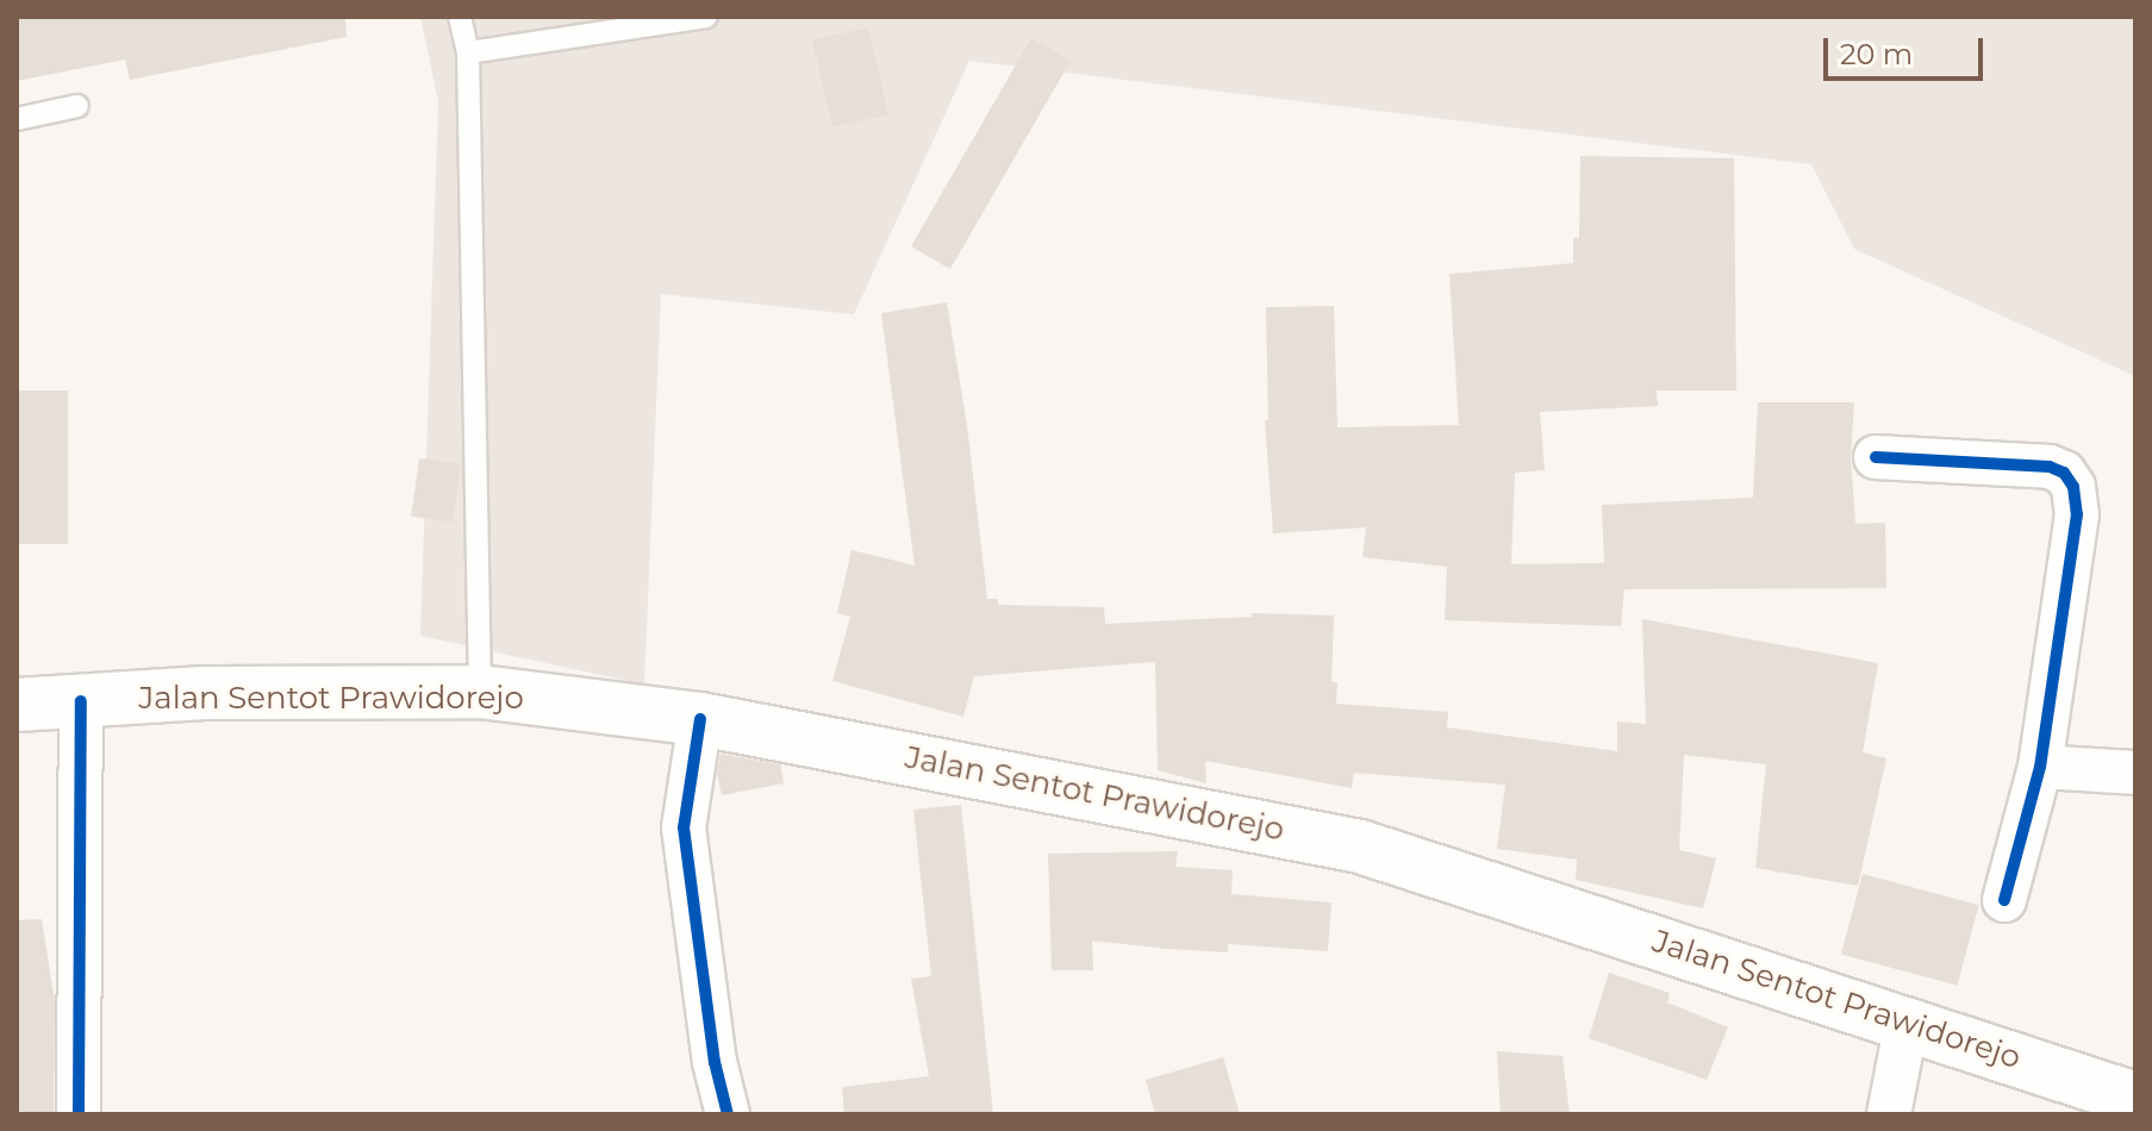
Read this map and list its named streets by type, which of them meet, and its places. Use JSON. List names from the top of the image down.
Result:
{
  "streets": {
    "main road": ["Jalan Sentot Prawidorejo"]
  },
  "scale_bar": "20 m"
}
